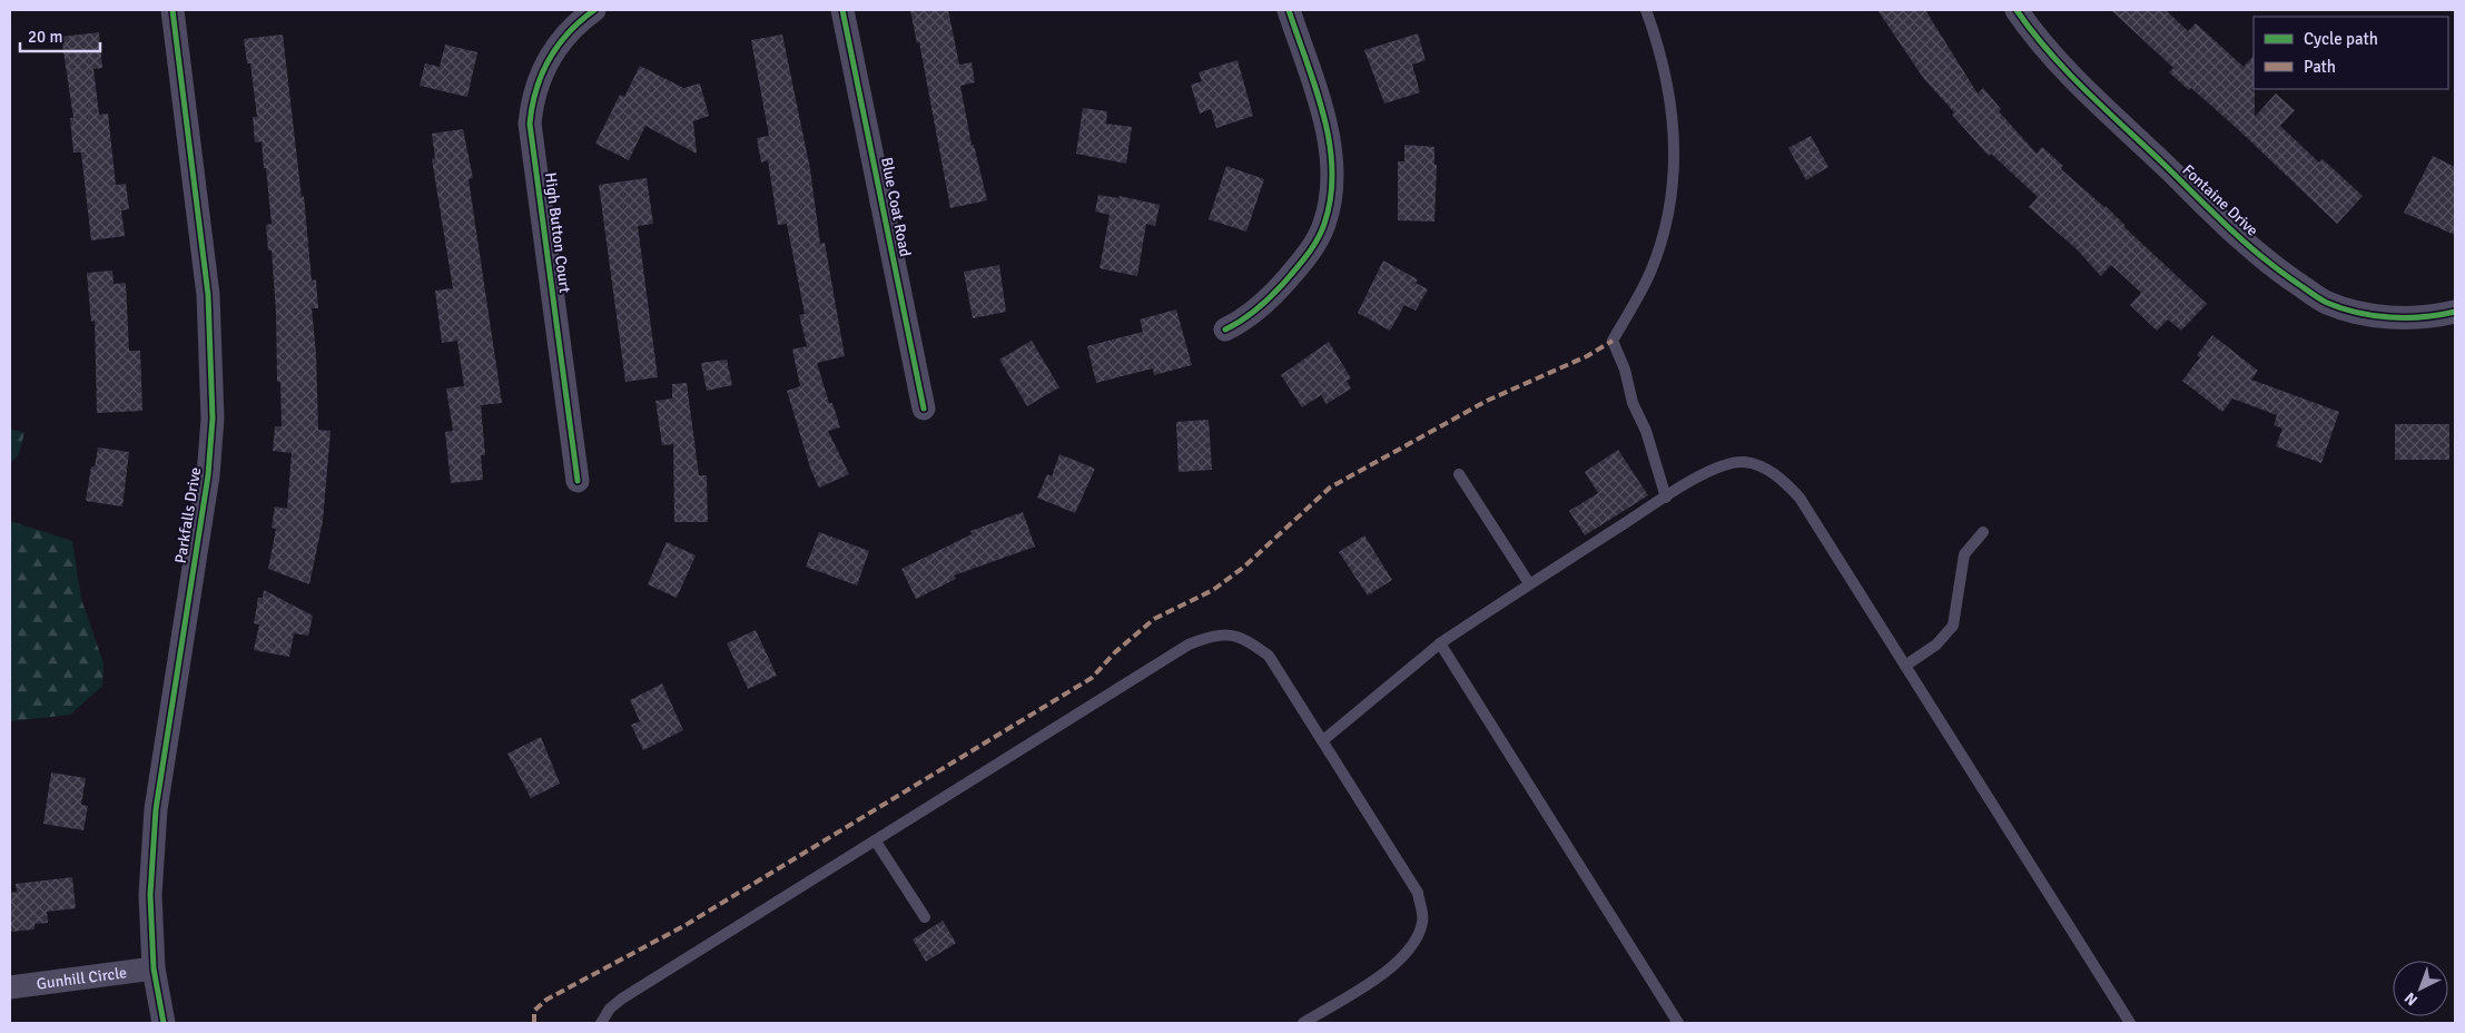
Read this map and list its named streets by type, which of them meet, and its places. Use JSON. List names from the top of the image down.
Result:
{
  "streets": {
    "street": [
      "Fontaine Drive",
      "Blue Coat Road",
      "High Button Court",
      "Parkfalls Drive",
      "Gunhill Circle"
    ]
  },
  "crossings": [
    ["Parkfalls Drive", "Gunhill Circle"]
  ],
  "legend": ["Cycle path", "Path"],
  "scale_bar": "20 m",
  "north": "bottom left"
}
